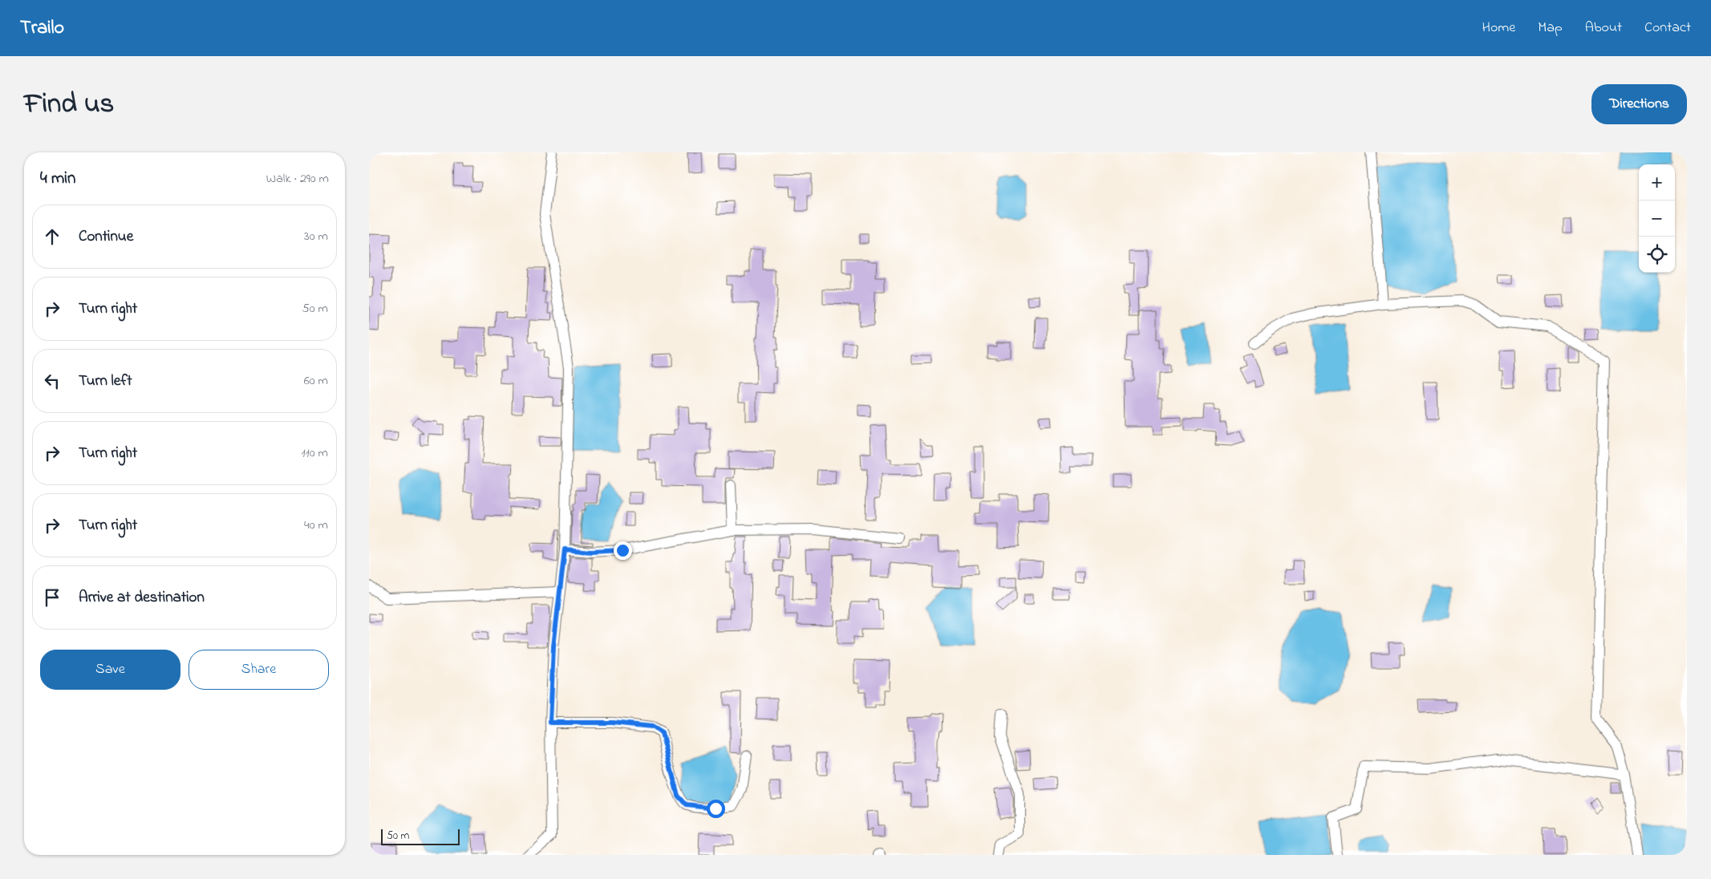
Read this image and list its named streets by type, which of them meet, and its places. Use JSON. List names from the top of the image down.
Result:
{
  "scale_bar": "50 m",
  "page": {
    "header": "Trailo",
    "nav": [
      "Home",
      "Map",
      "About",
      "Contact"
    ],
    "title": "Find us",
    "buttons": [
      "Directions",
      ["Save", "Share"]
    ],
    "heading": ["4 min", "Walk · 290 m"],
    "map_buttons": ["+", "−"],
    "list": [
      ["Continue", "30 m"],
      ["Turn right", "50 m"],
      ["Turn left", "60 m"],
      ["Turn right", "110 m"],
      ["Turn right", "40 m"],
      "Arrive at destination"
    ],
    "scale": "50 m"
  }
}
